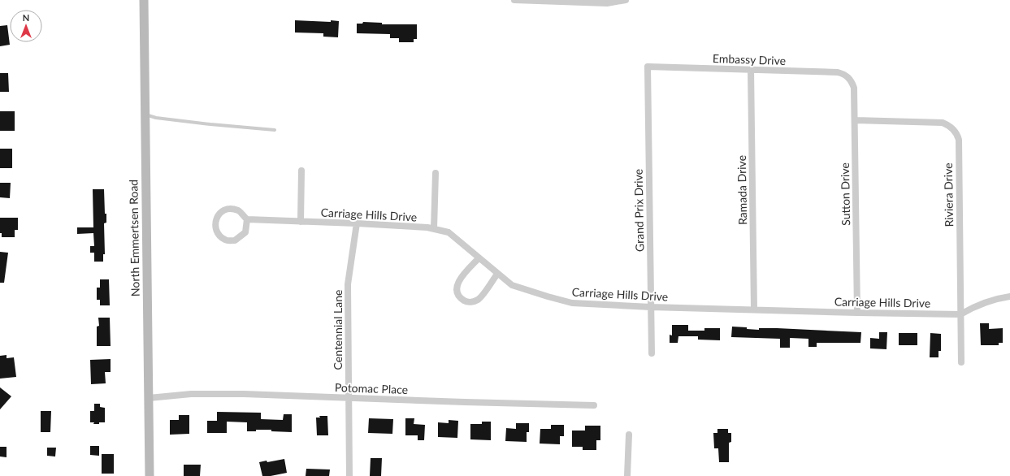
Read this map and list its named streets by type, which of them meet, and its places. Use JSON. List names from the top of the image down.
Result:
{
  "streets": {
    "street": [
      "Embassy Drive",
      "Ramada Drive",
      "Sutton Drive",
      "Riviera Drive",
      "Grand Prix Drive",
      "Carriage Hills Drive",
      "North Emmertsen Road",
      "Centennial Lane",
      "Potomac Place"
    ]
  },
  "crossings": [
    ["Embassy Drive", "Ramada Drive"],
    ["Embassy Drive", "Sutton Drive"],
    ["Embassy Drive", "Grand Prix Drive"],
    ["Ramada Drive", "Carriage Hills Drive"],
    ["Sutton Drive", "Riviera Drive"],
    ["Sutton Drive", "Carriage Hills Drive"],
    ["Riviera Drive", "Carriage Hills Drive"],
    ["Grand Prix Drive", "Carriage Hills Drive"],
    ["Carriage Hills Drive", "Centennial Lane"],
    ["North Emmertsen Road", "Potomac Place"],
    ["Centennial Lane", "Potomac Place"]
  ],
  "north": "top"
}
